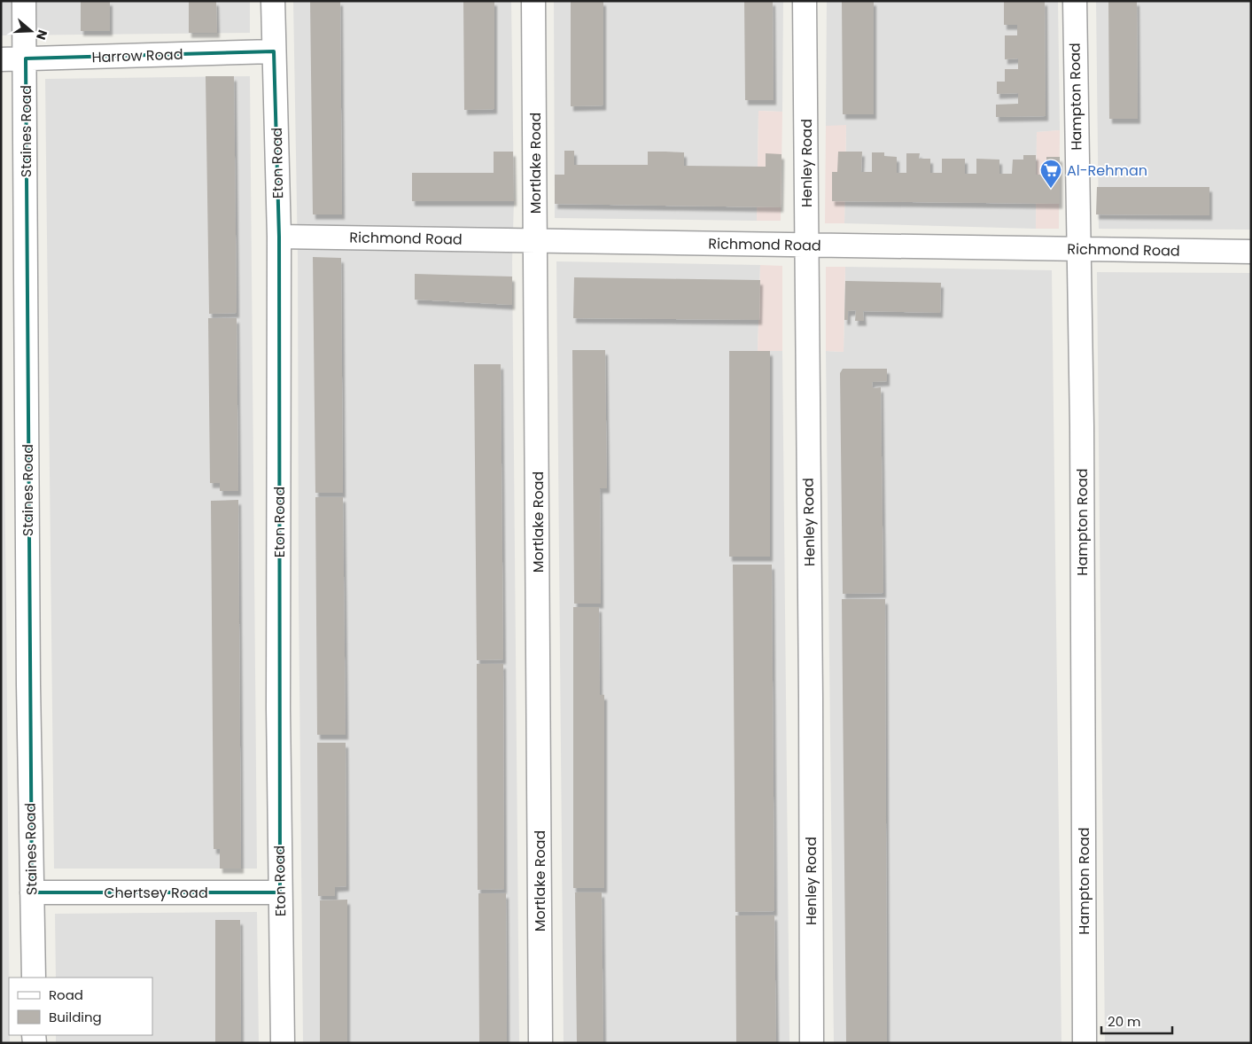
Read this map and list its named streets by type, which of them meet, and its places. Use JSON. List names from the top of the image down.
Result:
{
  "streets": {
    "street": [
      "Harrow Road",
      "Hampton Road",
      "Staines Road",
      "Eton Road",
      "Mortlake Road",
      "Henley Road",
      "Richmond Road",
      "Chertsey Road"
    ]
  },
  "crossings": [
    ["Harrow Road", "Staines Road"],
    ["Harrow Road", "Eton Road"],
    ["Hampton Road", "Richmond Road"],
    ["Staines Road", "Chertsey Road"],
    ["Eton Road", "Richmond Road"],
    ["Eton Road", "Chertsey Road"],
    ["Mortlake Road", "Richmond Road"],
    ["Henley Road", "Richmond Road"]
  ],
  "places": {
    "supermarket": ["Al-Rehman"]
  },
  "legend": ["Road", "Building"],
  "scale_bar": "20 m",
  "north": "right"
}
